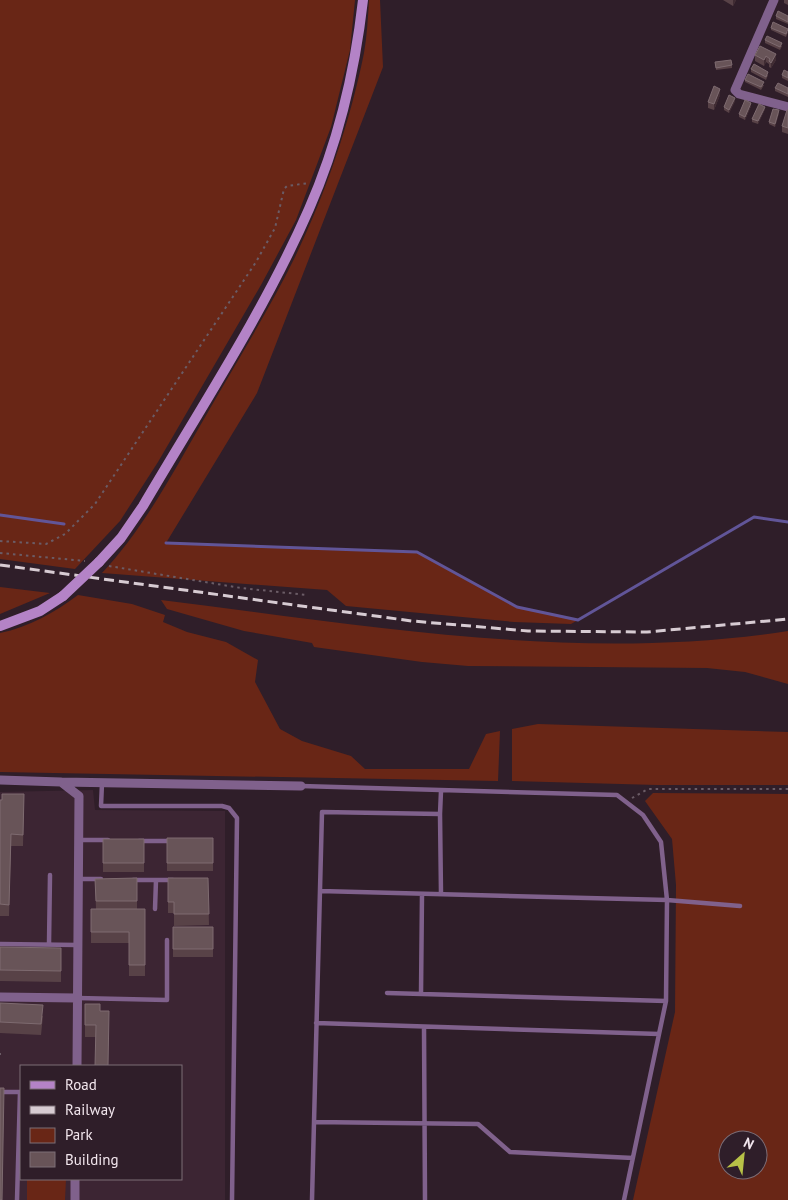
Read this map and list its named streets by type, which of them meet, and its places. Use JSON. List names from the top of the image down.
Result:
{
  "legend": [
    "Road",
    "Railway",
    "Park",
    "Building"
  ],
  "north": "top right"
}
